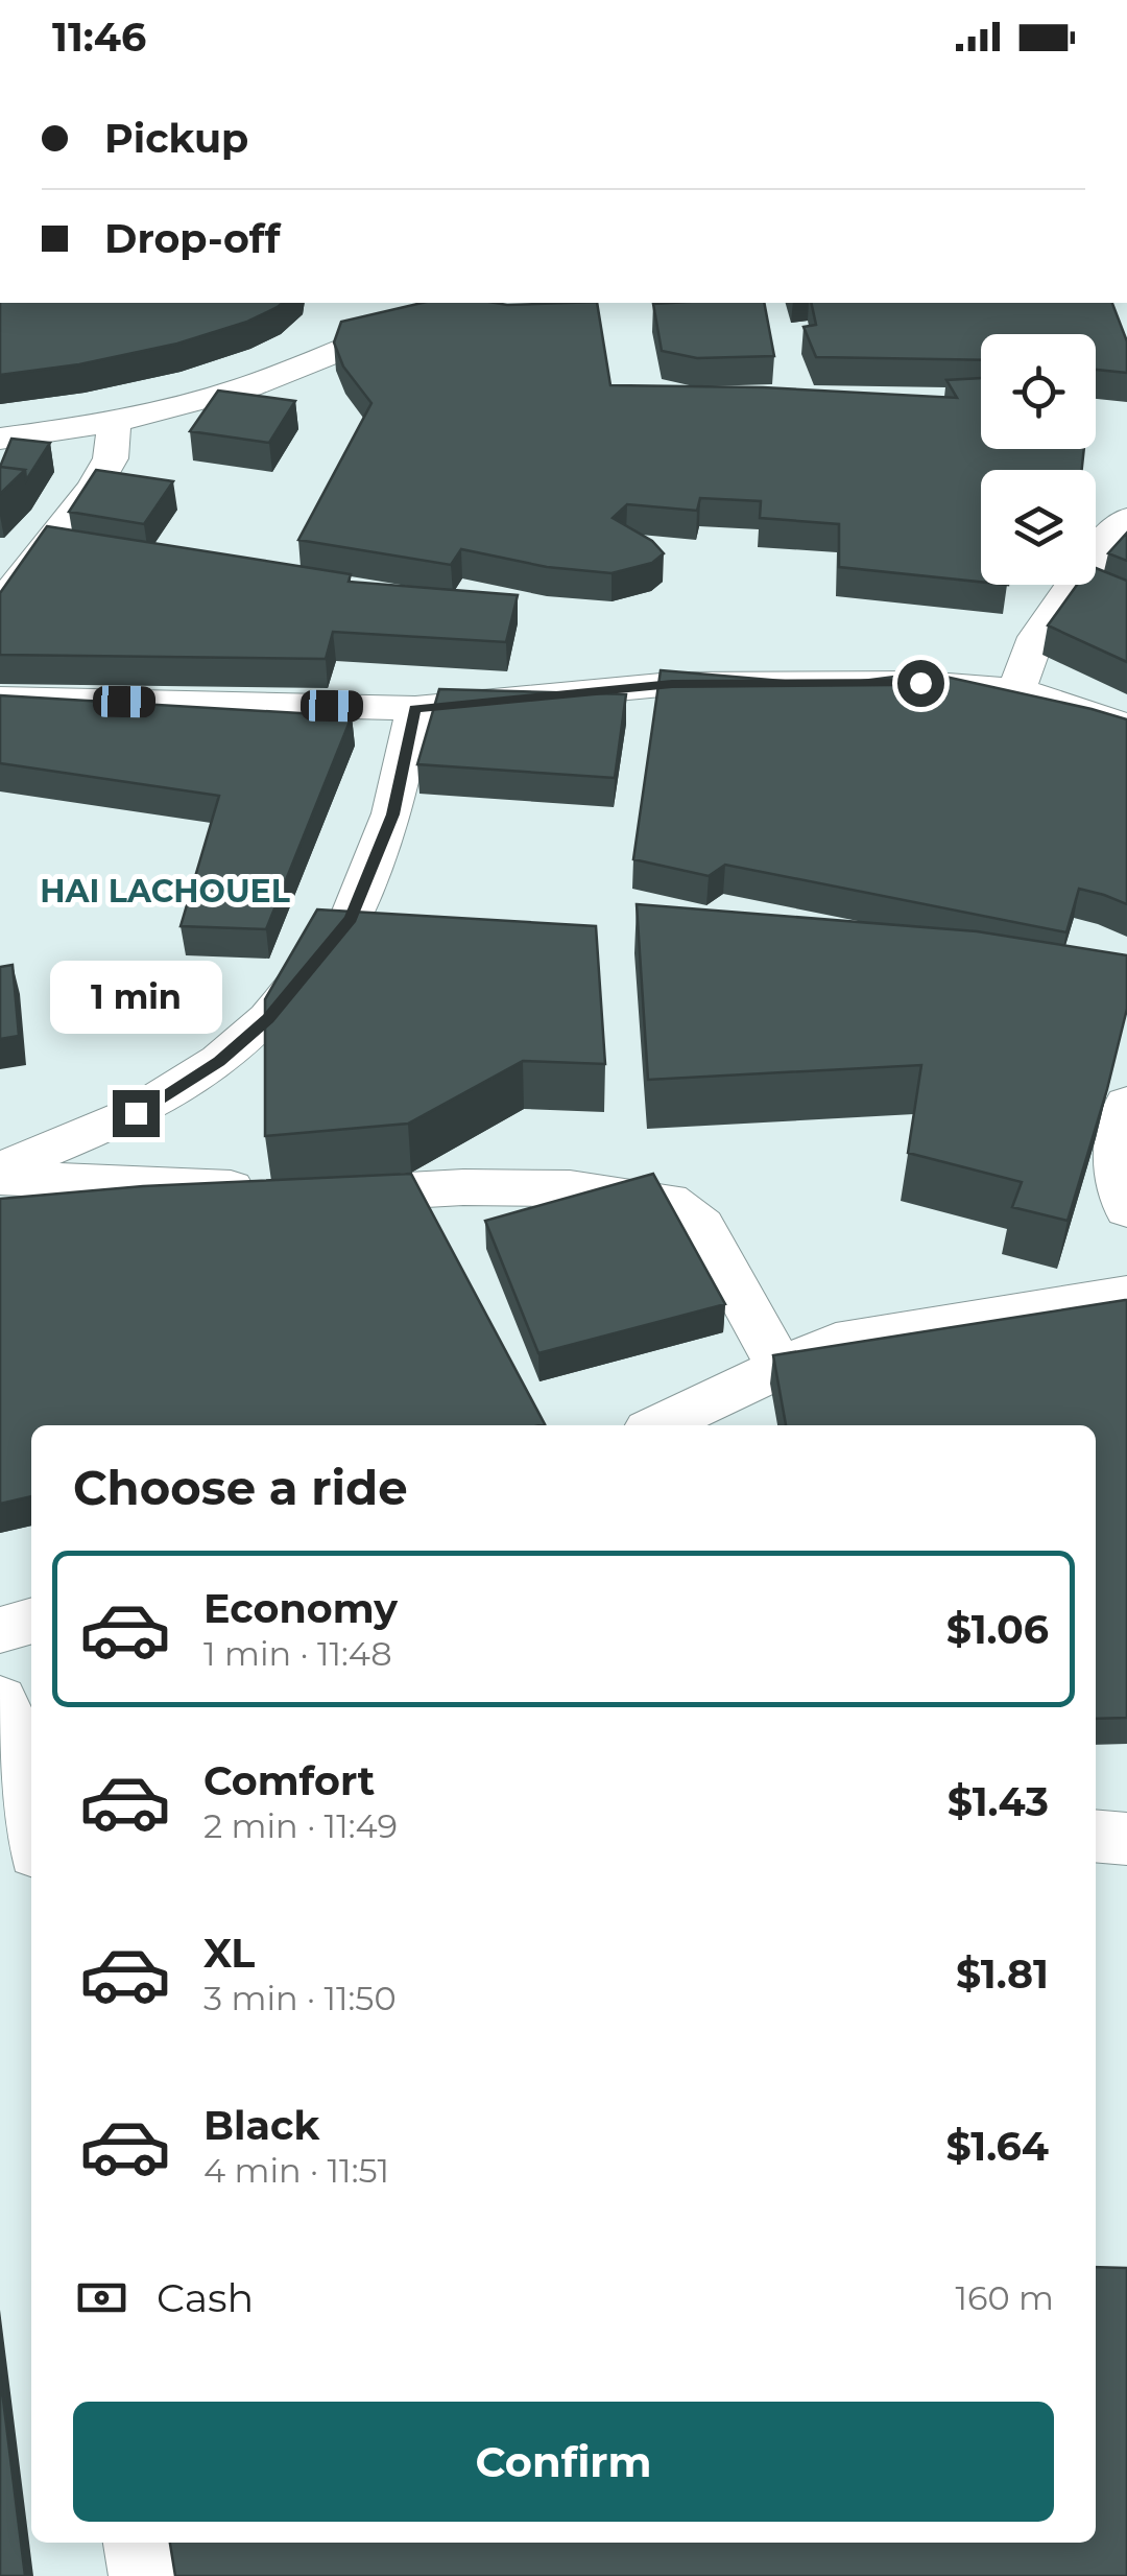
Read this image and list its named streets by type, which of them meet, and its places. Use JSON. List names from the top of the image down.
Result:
{
  "districts": ["HAI LACHOUEL"],
  "page": {
    "status": "11:46",
    "banner": ["Pickup", "Drop-off"],
    "bubble": "1 min",
    "heading": "Choose a ride",
    "list": [
      {
        "name": "Economy",
        "note": "1 min · 11:48",
        "value": "$1.06"
      },
      {
        "name": "Comfort",
        "note": "2 min · 11:49",
        "value": "$1.43"
      },
      {
        "name": "XL",
        "note": "3 min · 11:50",
        "value": "$1.81"
      },
      {
        "name": "Black",
        "note": "4 min · 11:51",
        "value": "$1.64"
      }
    ],
    "pay": ["Cash", "160 m"],
    "buttons": "Confirm"
  }
}
